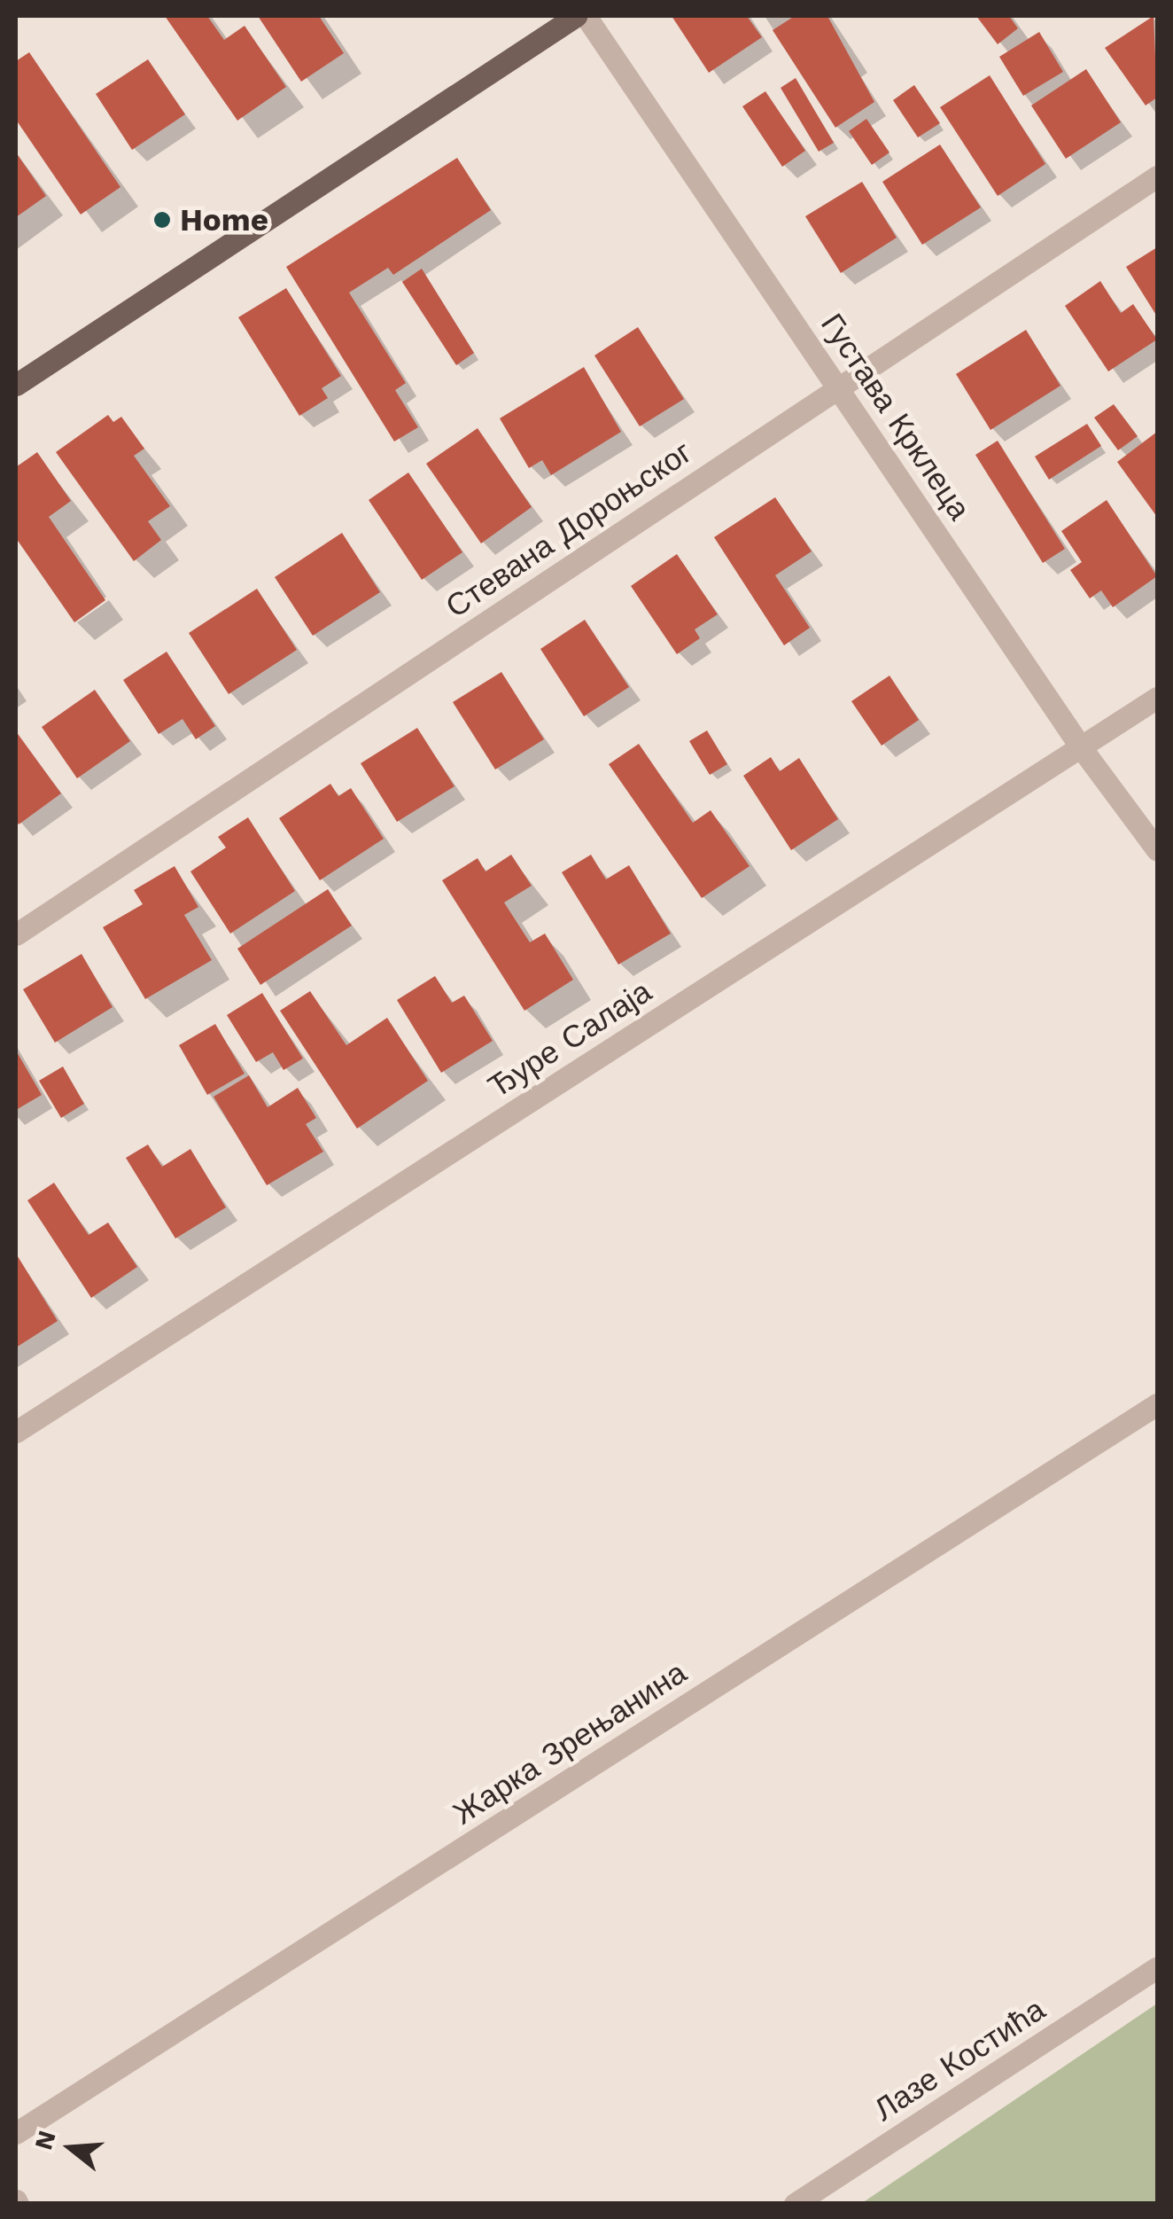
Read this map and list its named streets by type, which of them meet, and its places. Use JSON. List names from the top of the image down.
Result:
{
  "streets": {
    "street": [
      "Густава Крклеца",
      "Стевана Дороњског",
      "Ђуре Салаја",
      "Жарка Зрењанина",
      "Лазе Костића"
    ]
  },
  "crossings": [
    ["Густава Крклеца", "Стевана Дороњског"],
    ["Густава Крклеца", "Ђуре Салаја"]
  ],
  "places": ["Home"],
  "north": "left"
}
